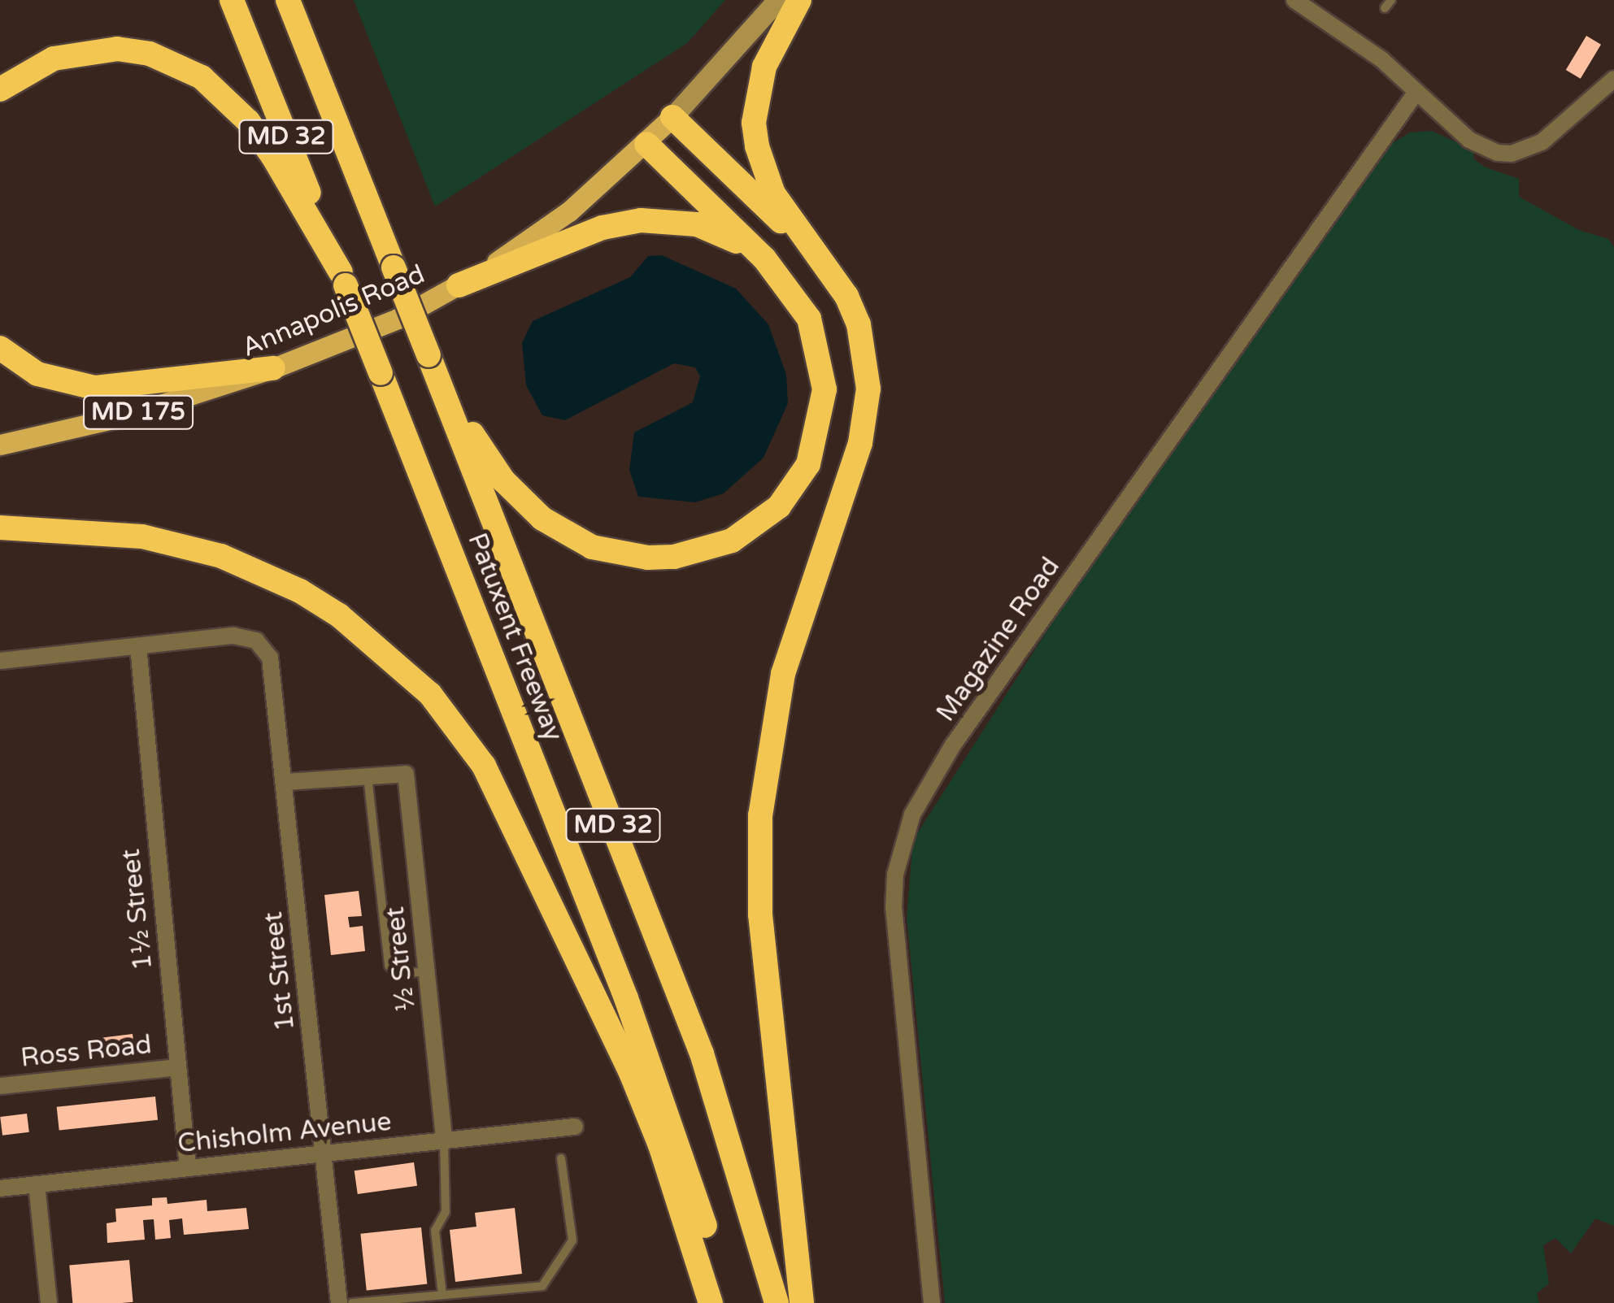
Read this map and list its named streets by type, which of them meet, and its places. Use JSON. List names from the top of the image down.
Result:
{
  "streets": {
    "highway": ["MD 32", "Patuxent Freeway"],
    "main road": ["Annapolis Road", "MD 175"],
    "street": [
      "Magazine Road",
      "1½ Street",
      "½ Street",
      "1st Street",
      "Ross Road",
      "Chisholm Avenue"
    ]
  },
  "crossings": [
    ["1½ Street", "1st Street"],
    ["1½ Street", "Ross Road"],
    ["1½ Street", "Chisholm Avenue"],
    ["½ Street", "Chisholm Avenue"],
    ["1st Street", "Chisholm Avenue"]
  ]
}
